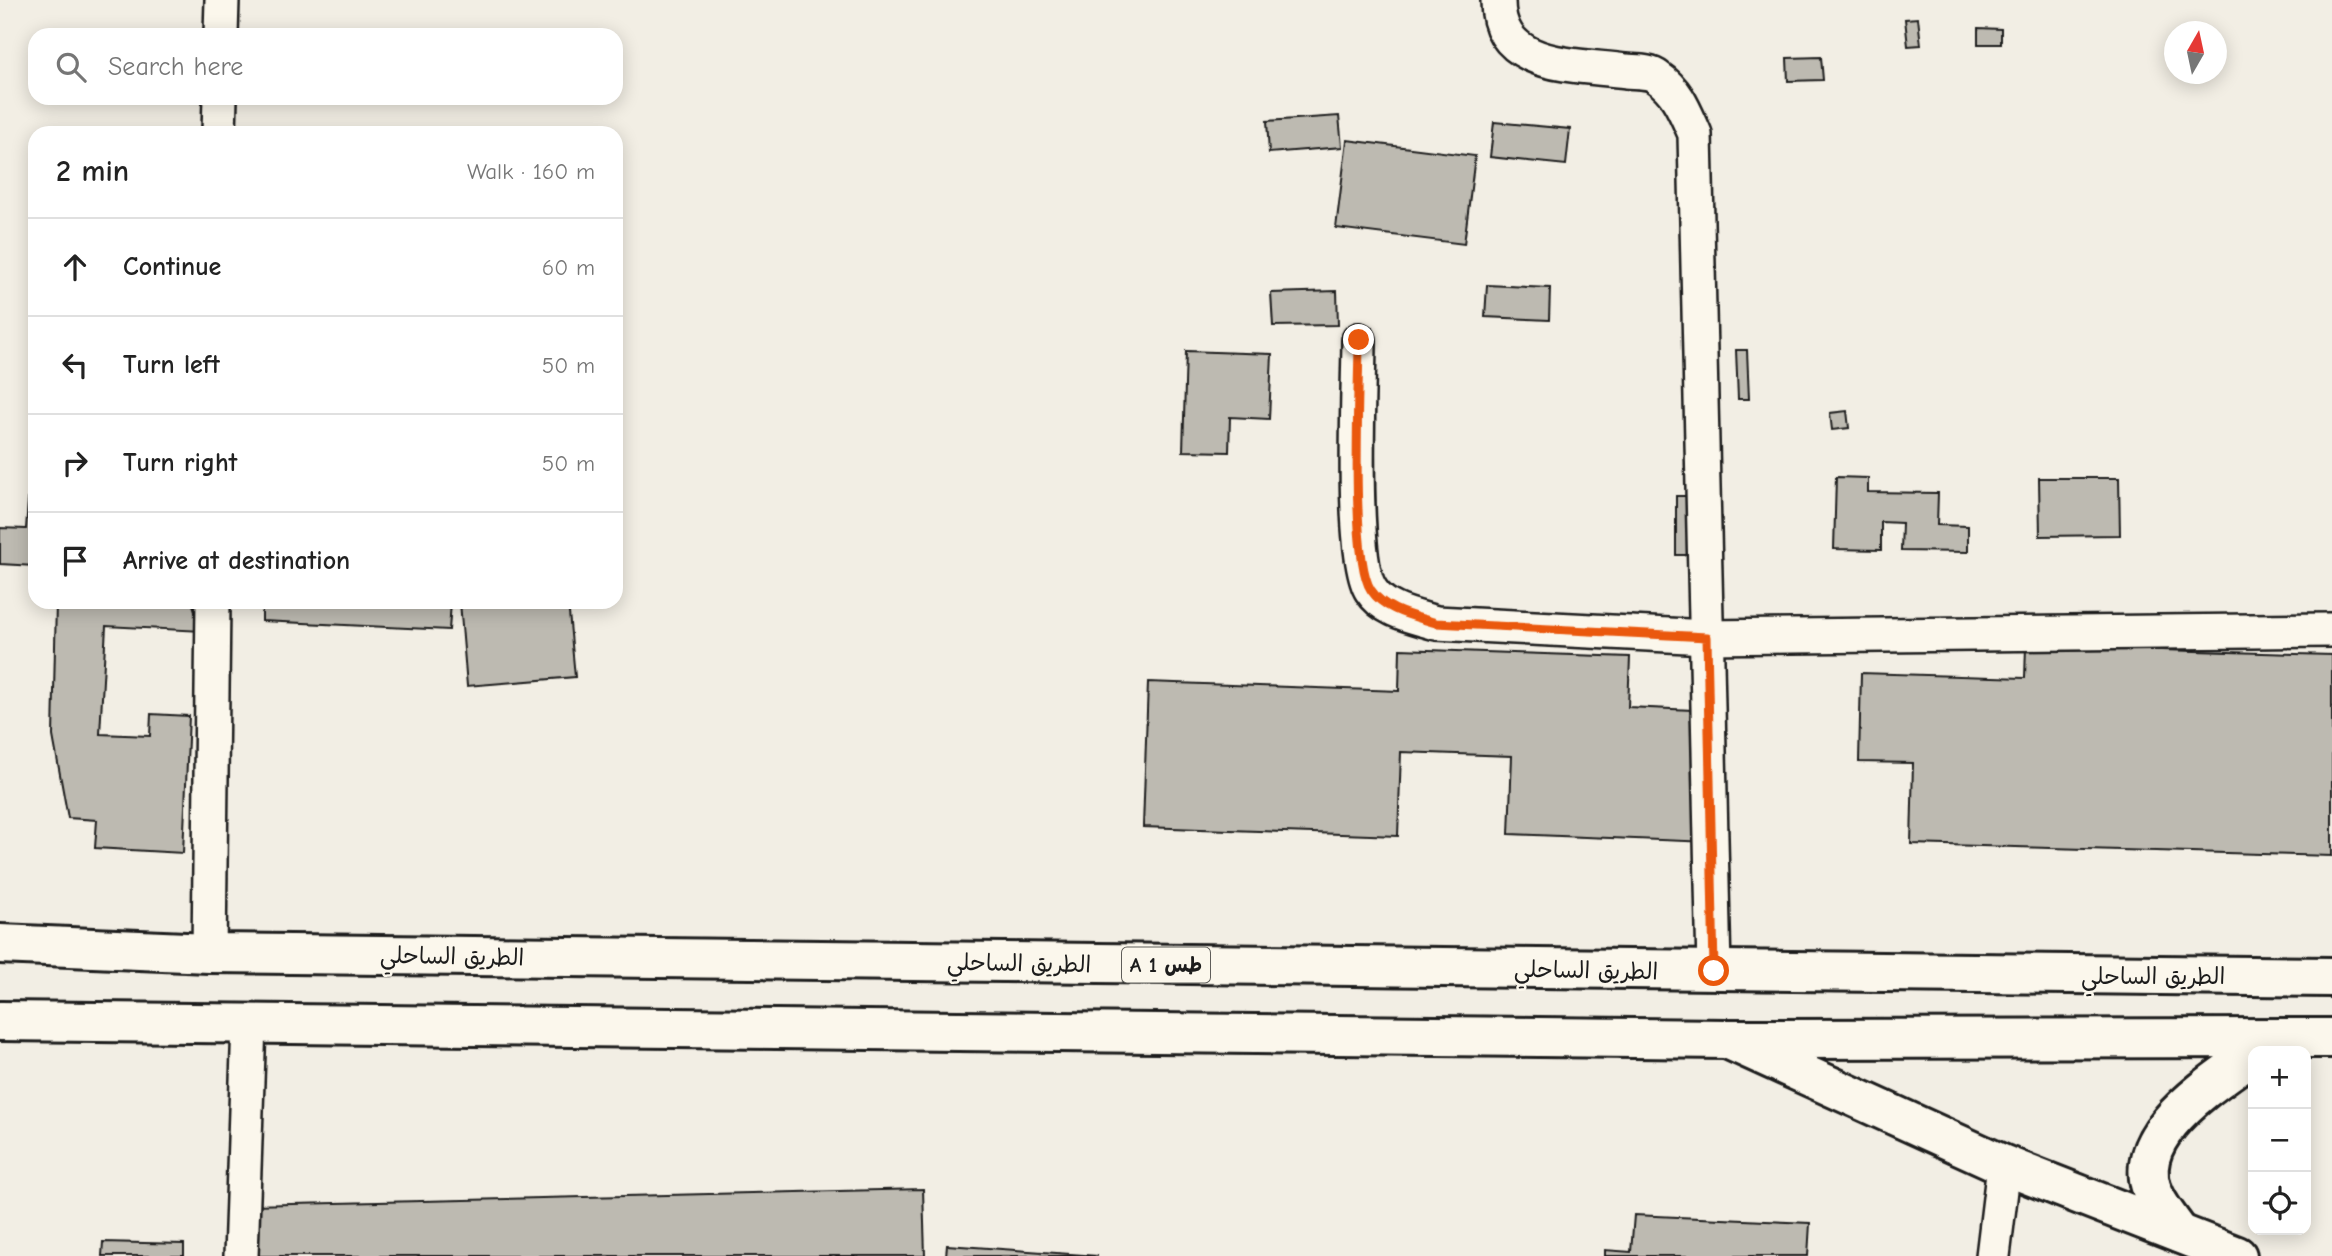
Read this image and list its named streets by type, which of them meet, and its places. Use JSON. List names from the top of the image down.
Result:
{
  "streets": {
    "main road": ["الطريق الساحلي", "A 1 طس"]
  },
  "north": "top",
  "page": {
    "search": "Search here",
    "heading": ["2 min", "Walk · 160 m"],
    "list": [
      ["Continue", "60 m"],
      ["Turn left", "50 m"],
      ["Turn right", "50 m"],
      "Arrive at destination"
    ],
    "map_buttons": ["+", "−"]
  }
}
